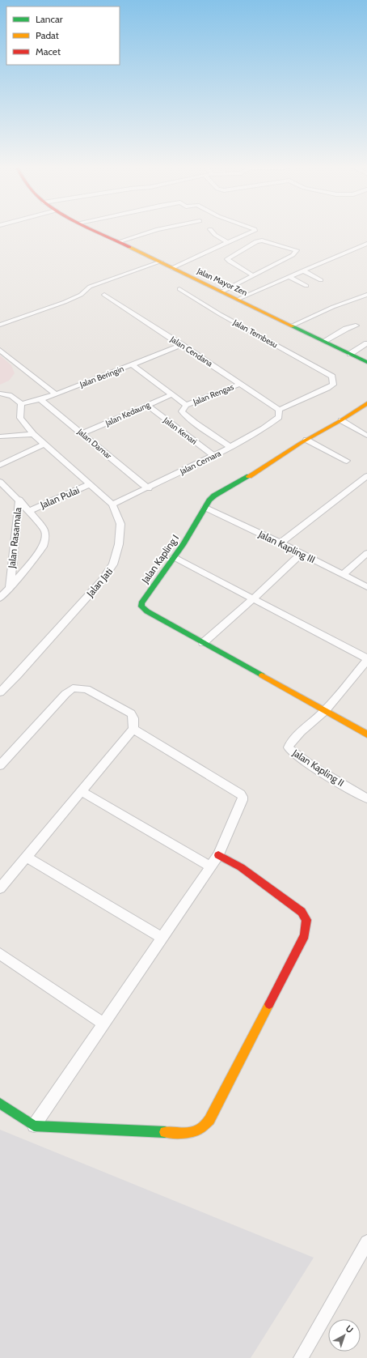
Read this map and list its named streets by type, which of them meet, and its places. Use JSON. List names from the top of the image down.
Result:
{
  "streets": {
    "street": [
      "Jalan Mayor Zen",
      "Jalan Tembesu",
      "Jalan Cendana",
      "Jalan Beringin",
      "Jalan Rengas",
      "Jalan Kedaung",
      "Jalan Kenari",
      "Jalan Damar",
      "Jalan Cemara",
      "Jalan Pulai",
      "Jalan Rasamala",
      "Jalan Kapling III",
      "Jalan Kapling I",
      "Jalan Jati",
      "Jalan Kapling II"
    ]
  },
  "crossings": [
    ["Jalan Tembesu", "Jalan Cendana"],
    ["Jalan Tembesu", "Jalan Cemara"],
    ["Jalan Cendana", "Jalan Beringin"],
    ["Jalan Cendana", "Jalan Rengas"],
    ["Jalan Cendana", "Jalan Cemara"],
    ["Jalan Beringin", "Jalan Rengas"],
    ["Jalan Beringin", "Jalan Damar"],
    ["Jalan Beringin", "Jalan Jati"],
    ["Jalan Rengas", "Jalan Kedaung"],
    ["Jalan Kedaung", "Jalan Kenari"],
    ["Jalan Kedaung", "Jalan Damar"],
    ["Jalan Kenari", "Jalan Cemara"],
    ["Jalan Damar", "Jalan Cemara"],
    ["Jalan Cemara", "Jalan Jati"],
    ["Jalan Pulai", "Jalan Rasamala"],
    ["Jalan Pulai", "Jalan Jati"],
    ["Jalan Kapling III", "Jalan Kapling I"],
    ["Jalan Kapling I", "Jalan Kapling II"]
  ],
  "legend": ["Lancar", "Padat", "Macet"],
  "north": "top right"
}
